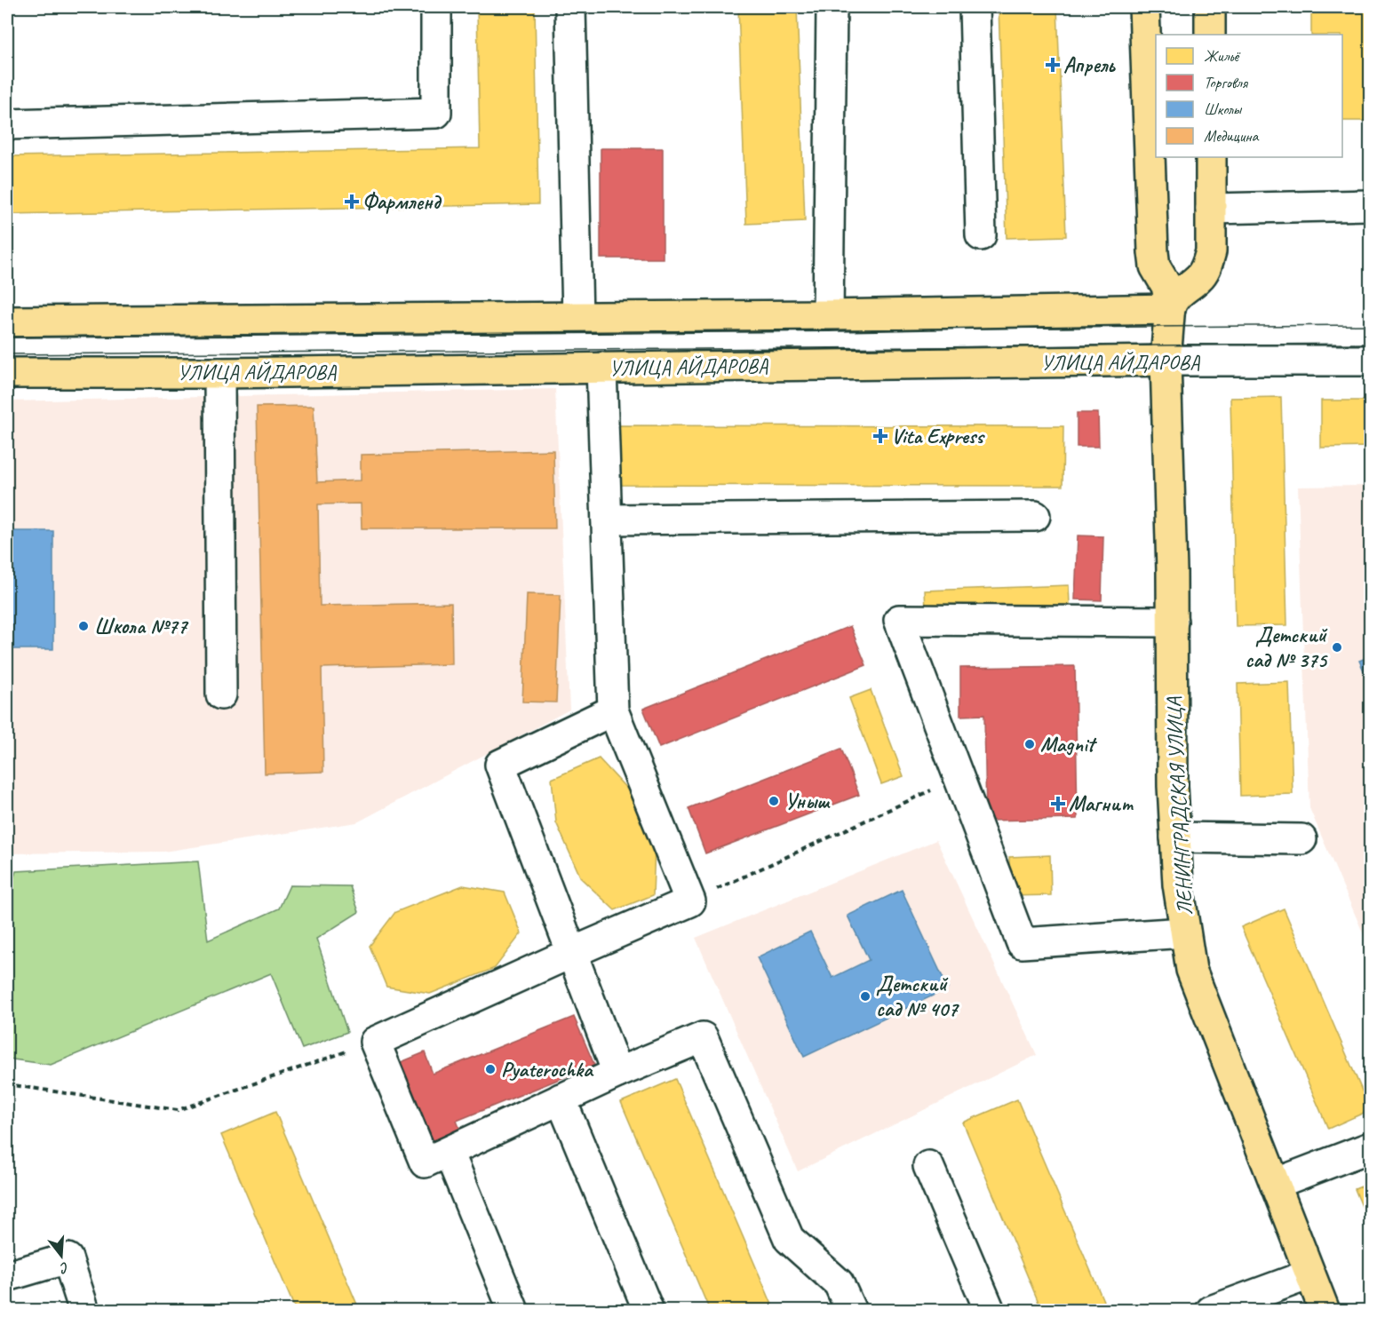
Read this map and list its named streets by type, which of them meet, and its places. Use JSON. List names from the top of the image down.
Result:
{
  "streets": {
    "main road": ["УЛИЦА АЙДАРОВА", "ЛЕНИНГРАДСКАЯ УЛИЦА"]
  },
  "crossings": [
    ["УЛИЦА АЙДАРОВА", "ЛЕНИНГРАДСКАЯ УЛИЦА"]
  ],
  "places": {
    "health": [
      "Апрель",
      "Фармленд",
      "Vita Express",
      "Магнит"
    ],
    "other": [
      "Школа №77",
      "Детский сад № 375",
      "Magnit",
      "Уныш",
      "Детский сад № 407",
      "Pyaterochka"
    ]
  },
  "legend": [
    "Жильё",
    "Торговля",
    "Школы",
    "Медицина"
  ],
  "north": "bottom"
}
